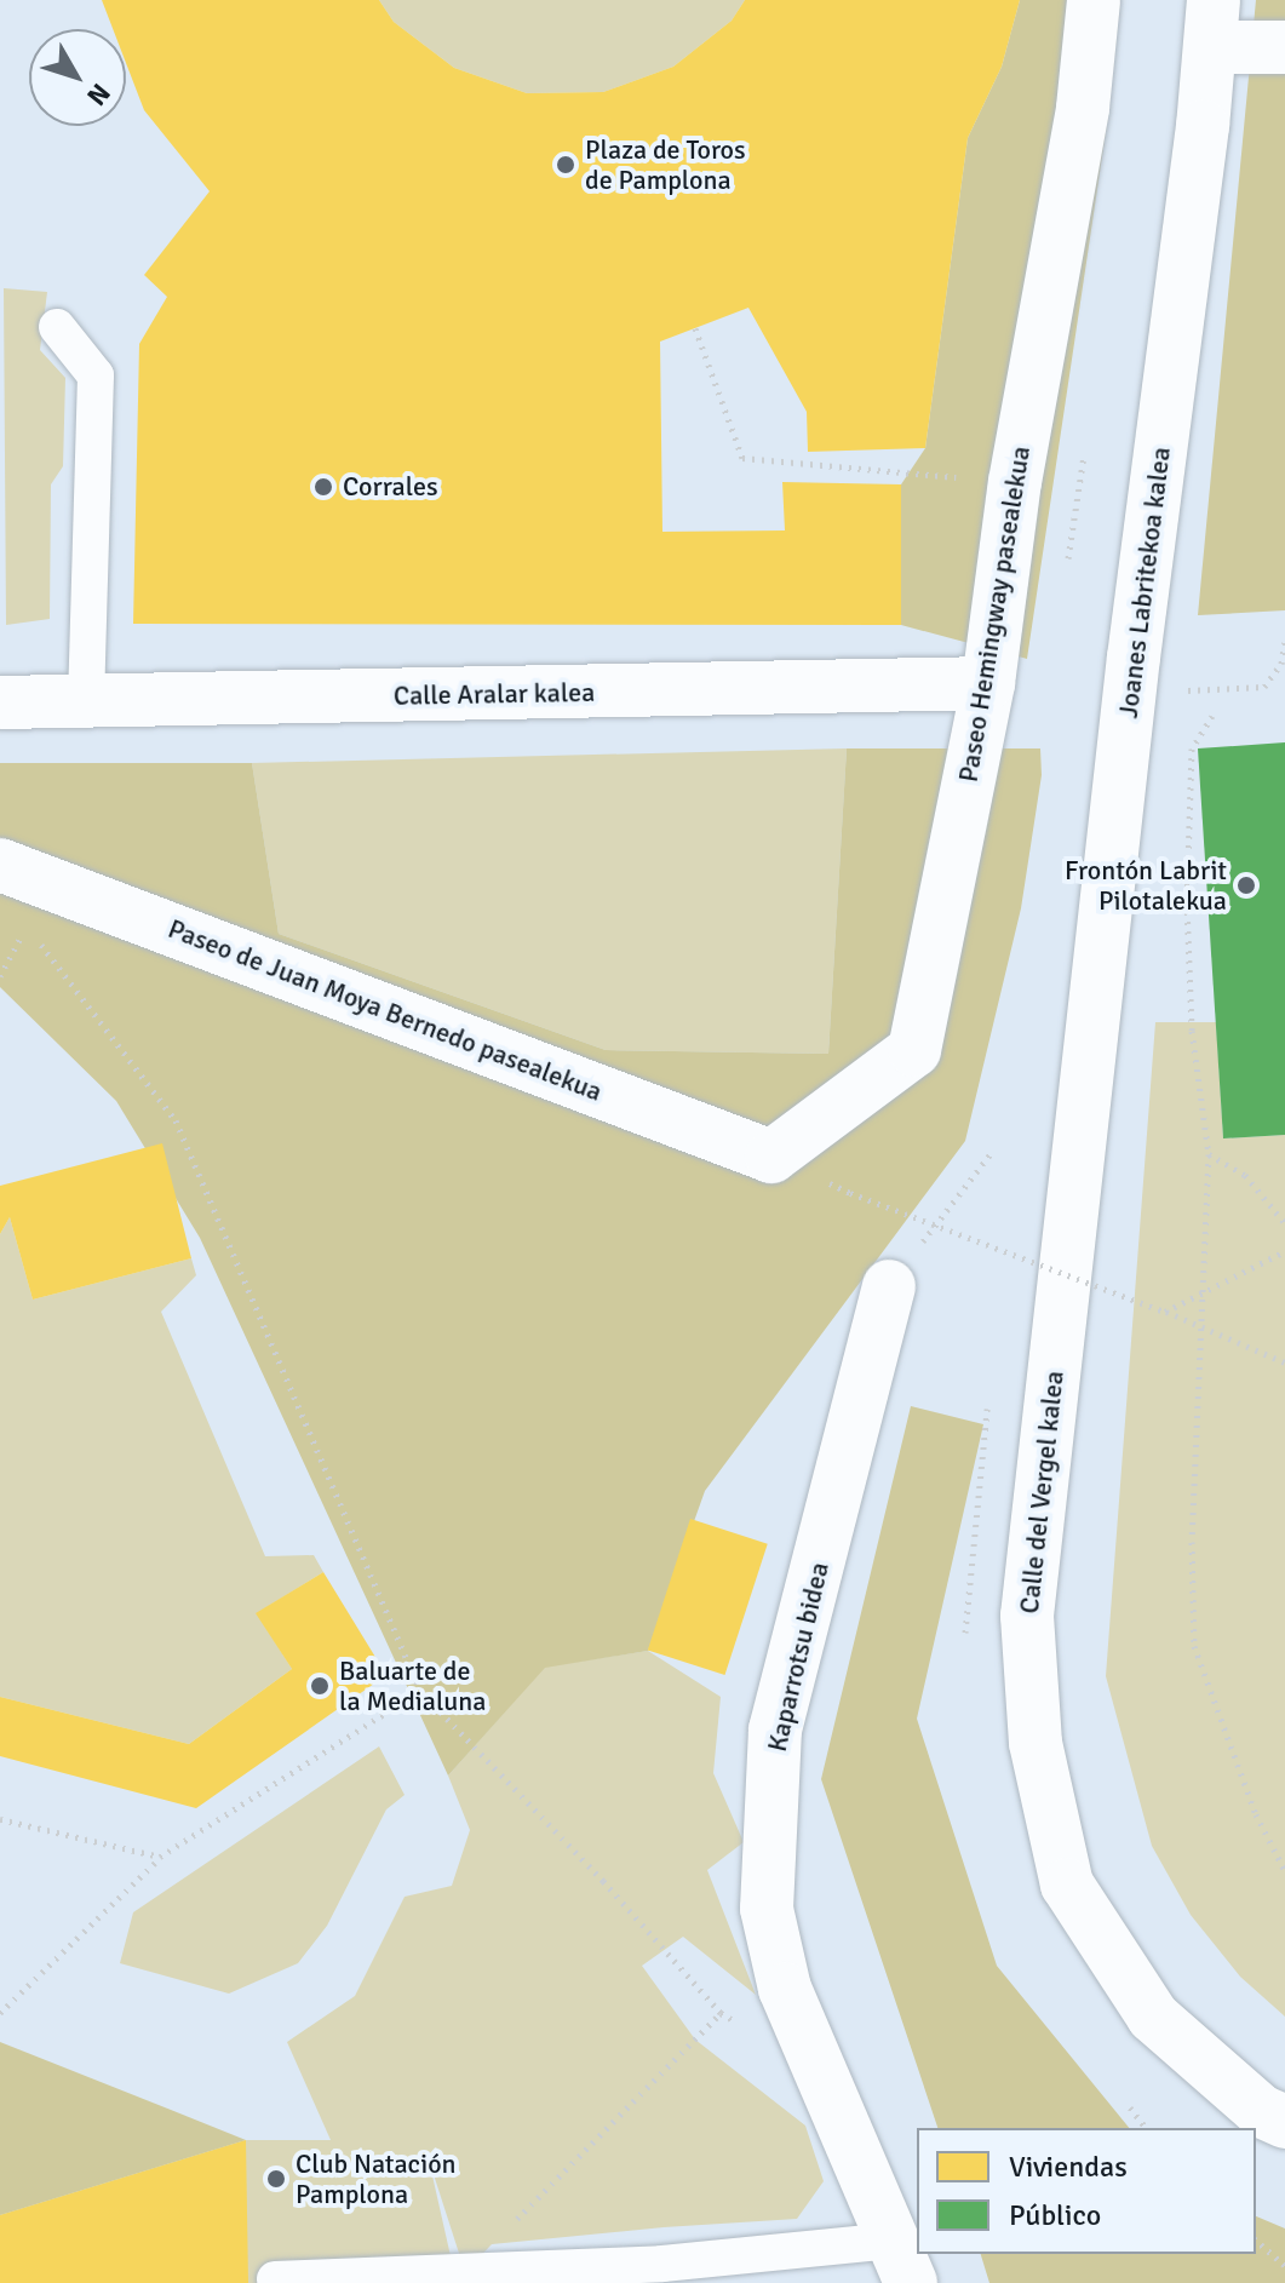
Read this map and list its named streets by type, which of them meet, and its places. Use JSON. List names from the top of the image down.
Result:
{
  "streets": {
    "street": [
      "Joanes Labritekoa kalea",
      "Paseo Hemingway pasealekua",
      "Calle Aralar kalea",
      "Paseo de Juan Moya Bernedo pasealekua",
      "Calle del Vergel kalea",
      "Kaparrotsu bidea"
    ]
  },
  "crossings": [
    ["Joanes Labritekoa kalea", "Calle del Vergel kalea"],
    ["Paseo Hemingway pasealekua", "Calle Aralar kalea"],
    ["Paseo Hemingway pasealekua", "Paseo de Juan Moya Bernedo pasealekua"]
  ],
  "places": [
    "Plaza de Toros de Pamplona",
    "Corrales",
    "Frontón Labrit Pilotalekua",
    "Baluarte de la Medialuna",
    "Club Natación Pamplona"
  ],
  "legend": ["Viviendas", "Público"],
  "north": "bottom right"
}
